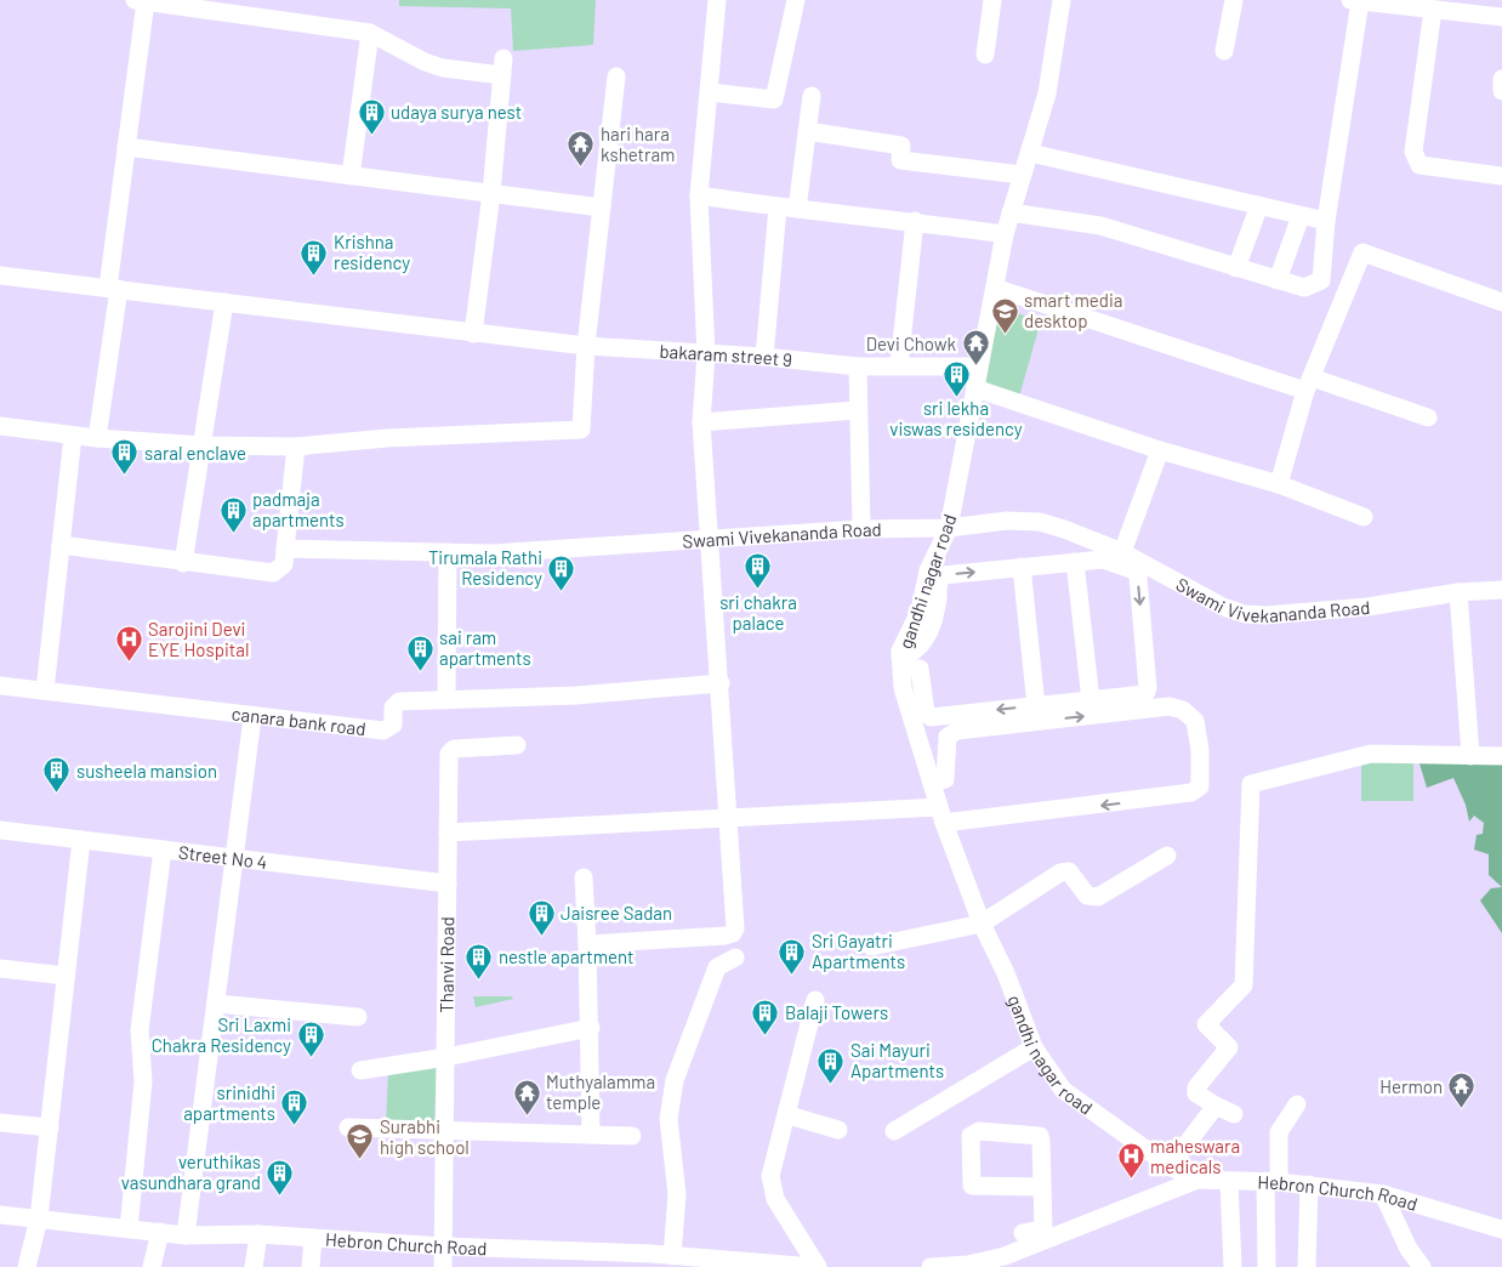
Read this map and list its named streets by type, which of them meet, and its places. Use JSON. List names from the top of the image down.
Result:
{
  "streets": {
    "street": [
      "bakaram street 9",
      "Swami Vivekananda Road",
      "gandhi nagar road",
      "canara bank road",
      "Street No 4",
      "Thanvi Road",
      "Hebron Church Road"
    ]
  },
  "crossings": [
    ["bakaram street 9", "gandhi nagar road"],
    ["Swami Vivekananda Road", "gandhi nagar road"],
    ["gandhi nagar road", "Hebron Church Road"],
    ["Street No 4", "Thanvi Road"],
    ["Thanvi Road", "Hebron Church Road"]
  ],
  "places": {
    "building": [
      "udaya surya nest",
      "Krishna residency",
      "sri lekha viswas residency",
      "saral enclave",
      "padmaja apartments",
      "sri chakra palace",
      "Tirumala Rathi Residency",
      "sai ram apartments",
      "susheela mansion",
      "Jaisree Sadan",
      "Sri Gayatri Apartments",
      "nestle apartment",
      "Balaji Towers",
      "Sri Laxmi Chakra Residency",
      "Sai Mayuri Apartments",
      "srinidhi apartments",
      "veruthikas vasundhara grand"
    ],
    "temple": [
      "hari hara kshetram",
      "Devi Chowk",
      "Hermon",
      "Muthyalamma temple"
    ],
    "school or university": ["smart media desktop", "Surabhi high school"],
    "hospital": ["Sarojini Devi EYE Hospital", "maheswara medicals"]
  }
}
